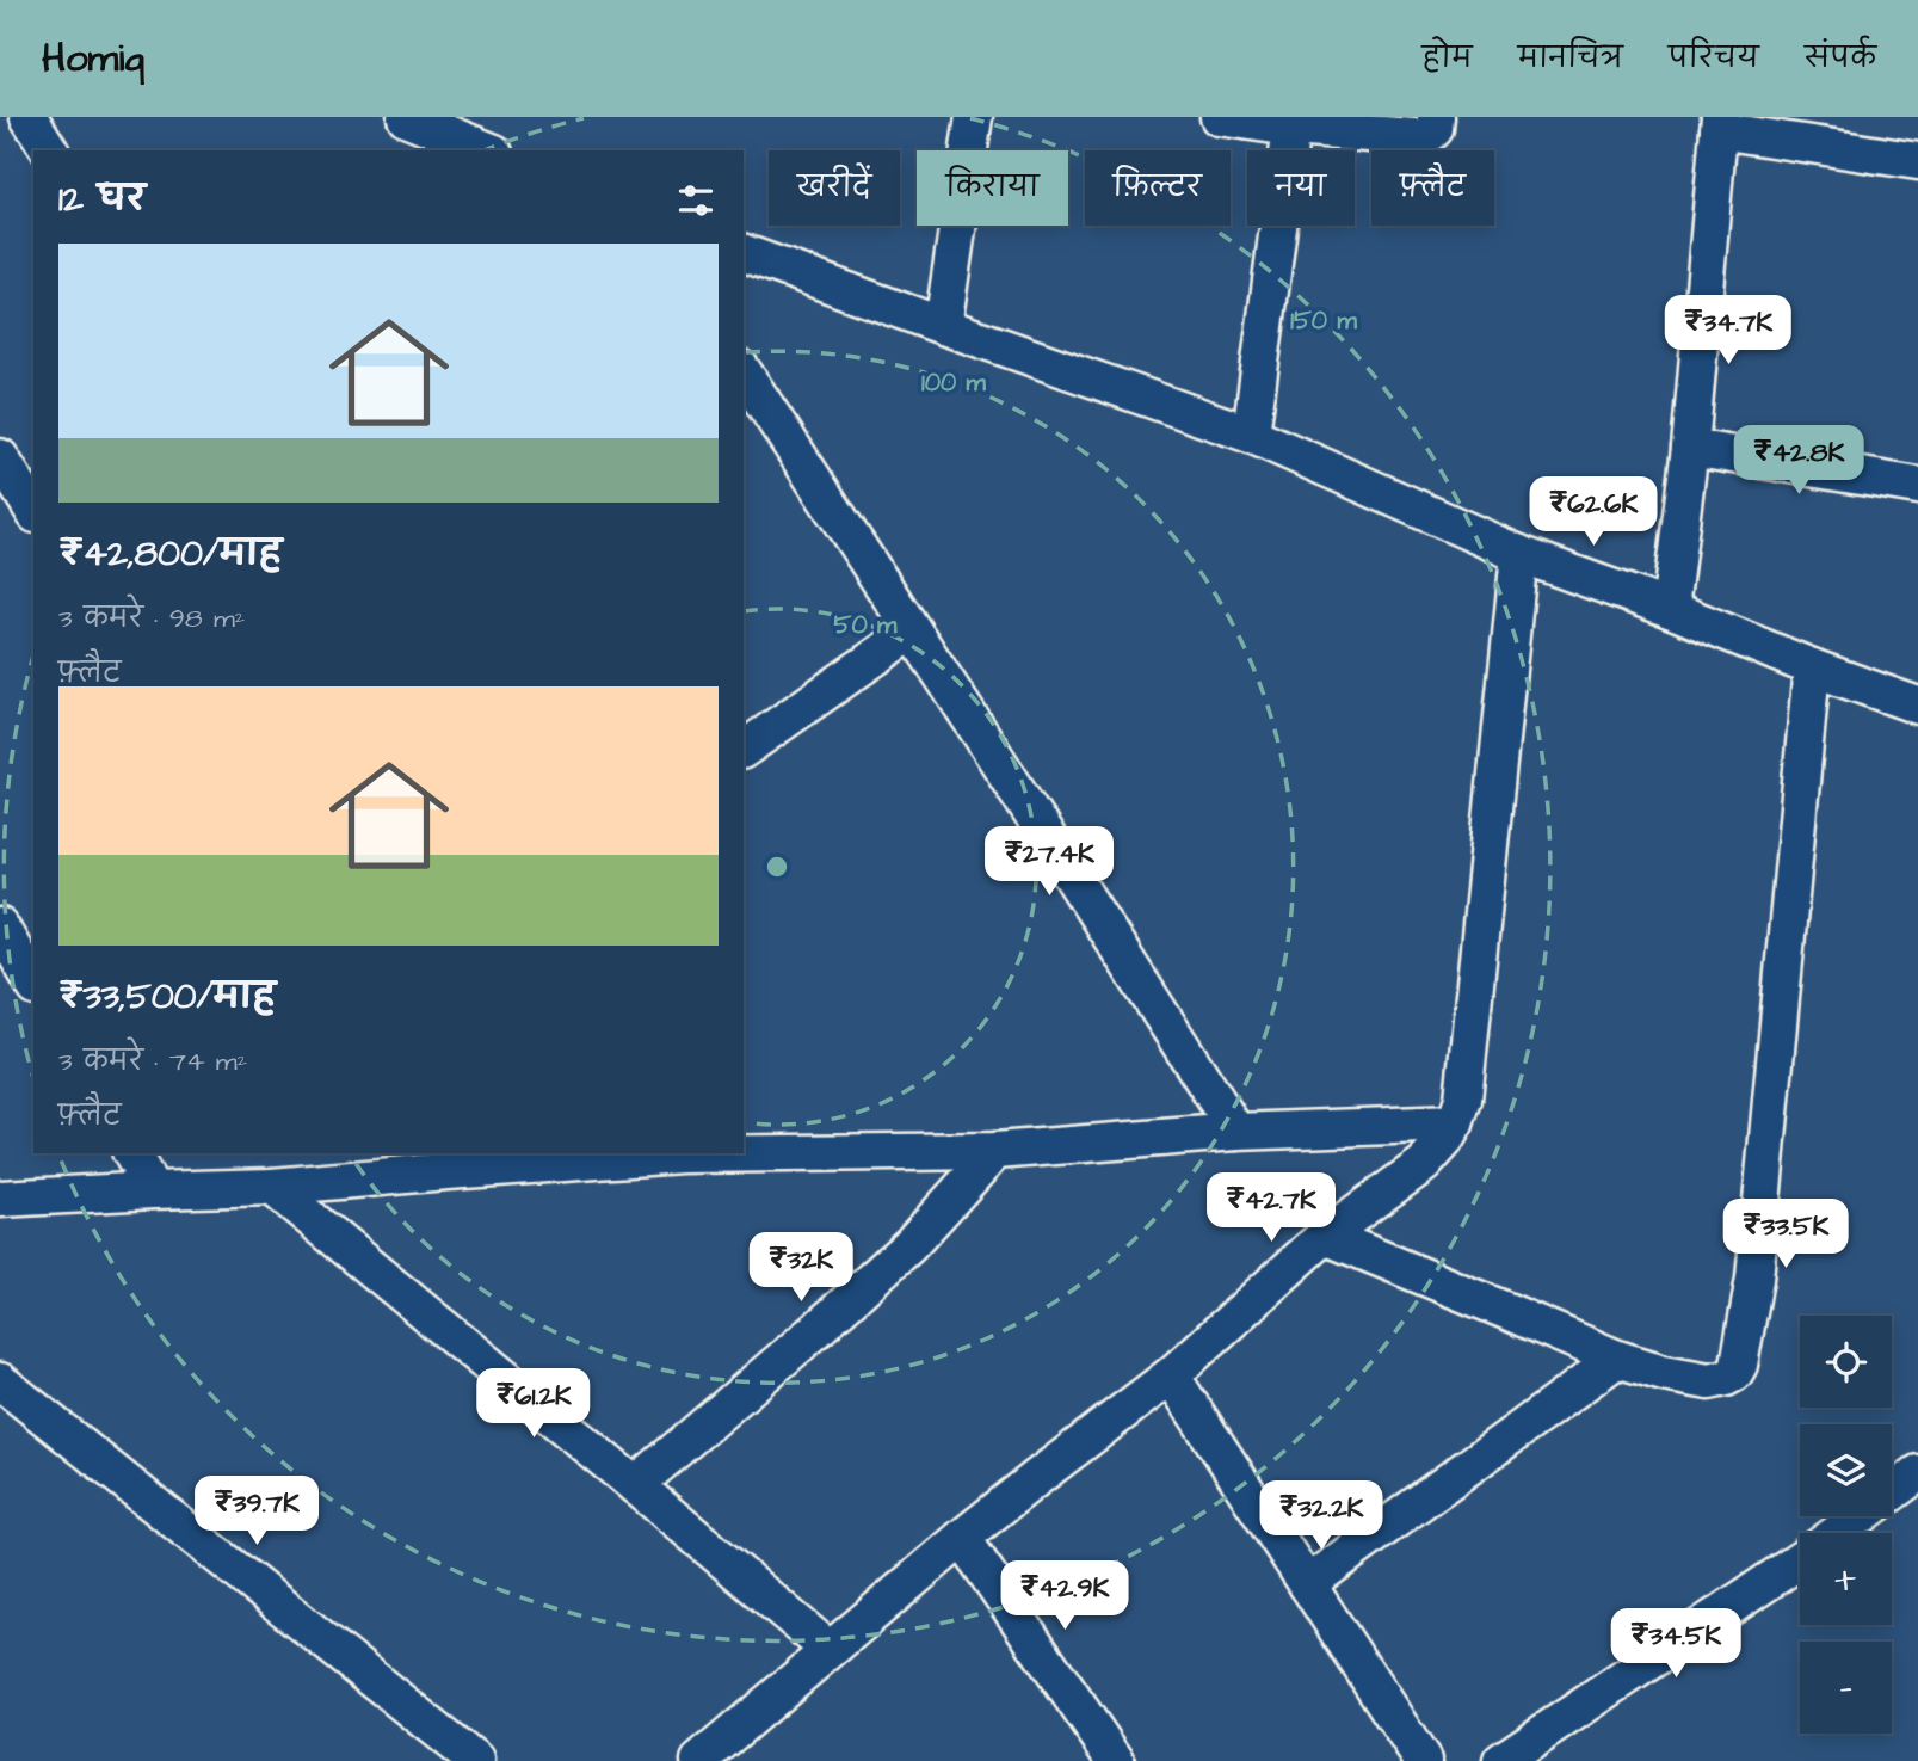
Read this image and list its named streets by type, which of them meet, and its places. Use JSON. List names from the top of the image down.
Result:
{
  "page": {
    "header": "Homiq",
    "nav": [
      "होम",
      "मानचित्र",
      "परिचय",
      "संपर्क"
    ],
    "chip": [
      "खरीदें",
      "किराया",
      "फ़िल्टर",
      "नया",
      "फ़्लैट"
    ],
    "heading": "12 घर",
    "list": [
      {
        "name": "₹42,800/माह",
        "note": "3 कमरे · 98 m² · फ़्लैट"
      },
      {
        "name": "₹33,500/माह",
        "note": "3 कमरे · 74 m² · फ़्लैट"
      }
    ],
    "price": [
      "₹34.7K",
      "₹42.8K",
      "₹62.6K",
      "₹27.4K",
      "₹42.7K",
      "₹33.5K",
      "₹32K",
      "₹61.2K",
      "₹39.7K",
      "₹32.2K",
      "₹42.9K",
      "₹34.5K"
    ],
    "map_buttons": ["+", "−"]
  },
  "rings": ["150 m", "100 m", "50 m"]
}
